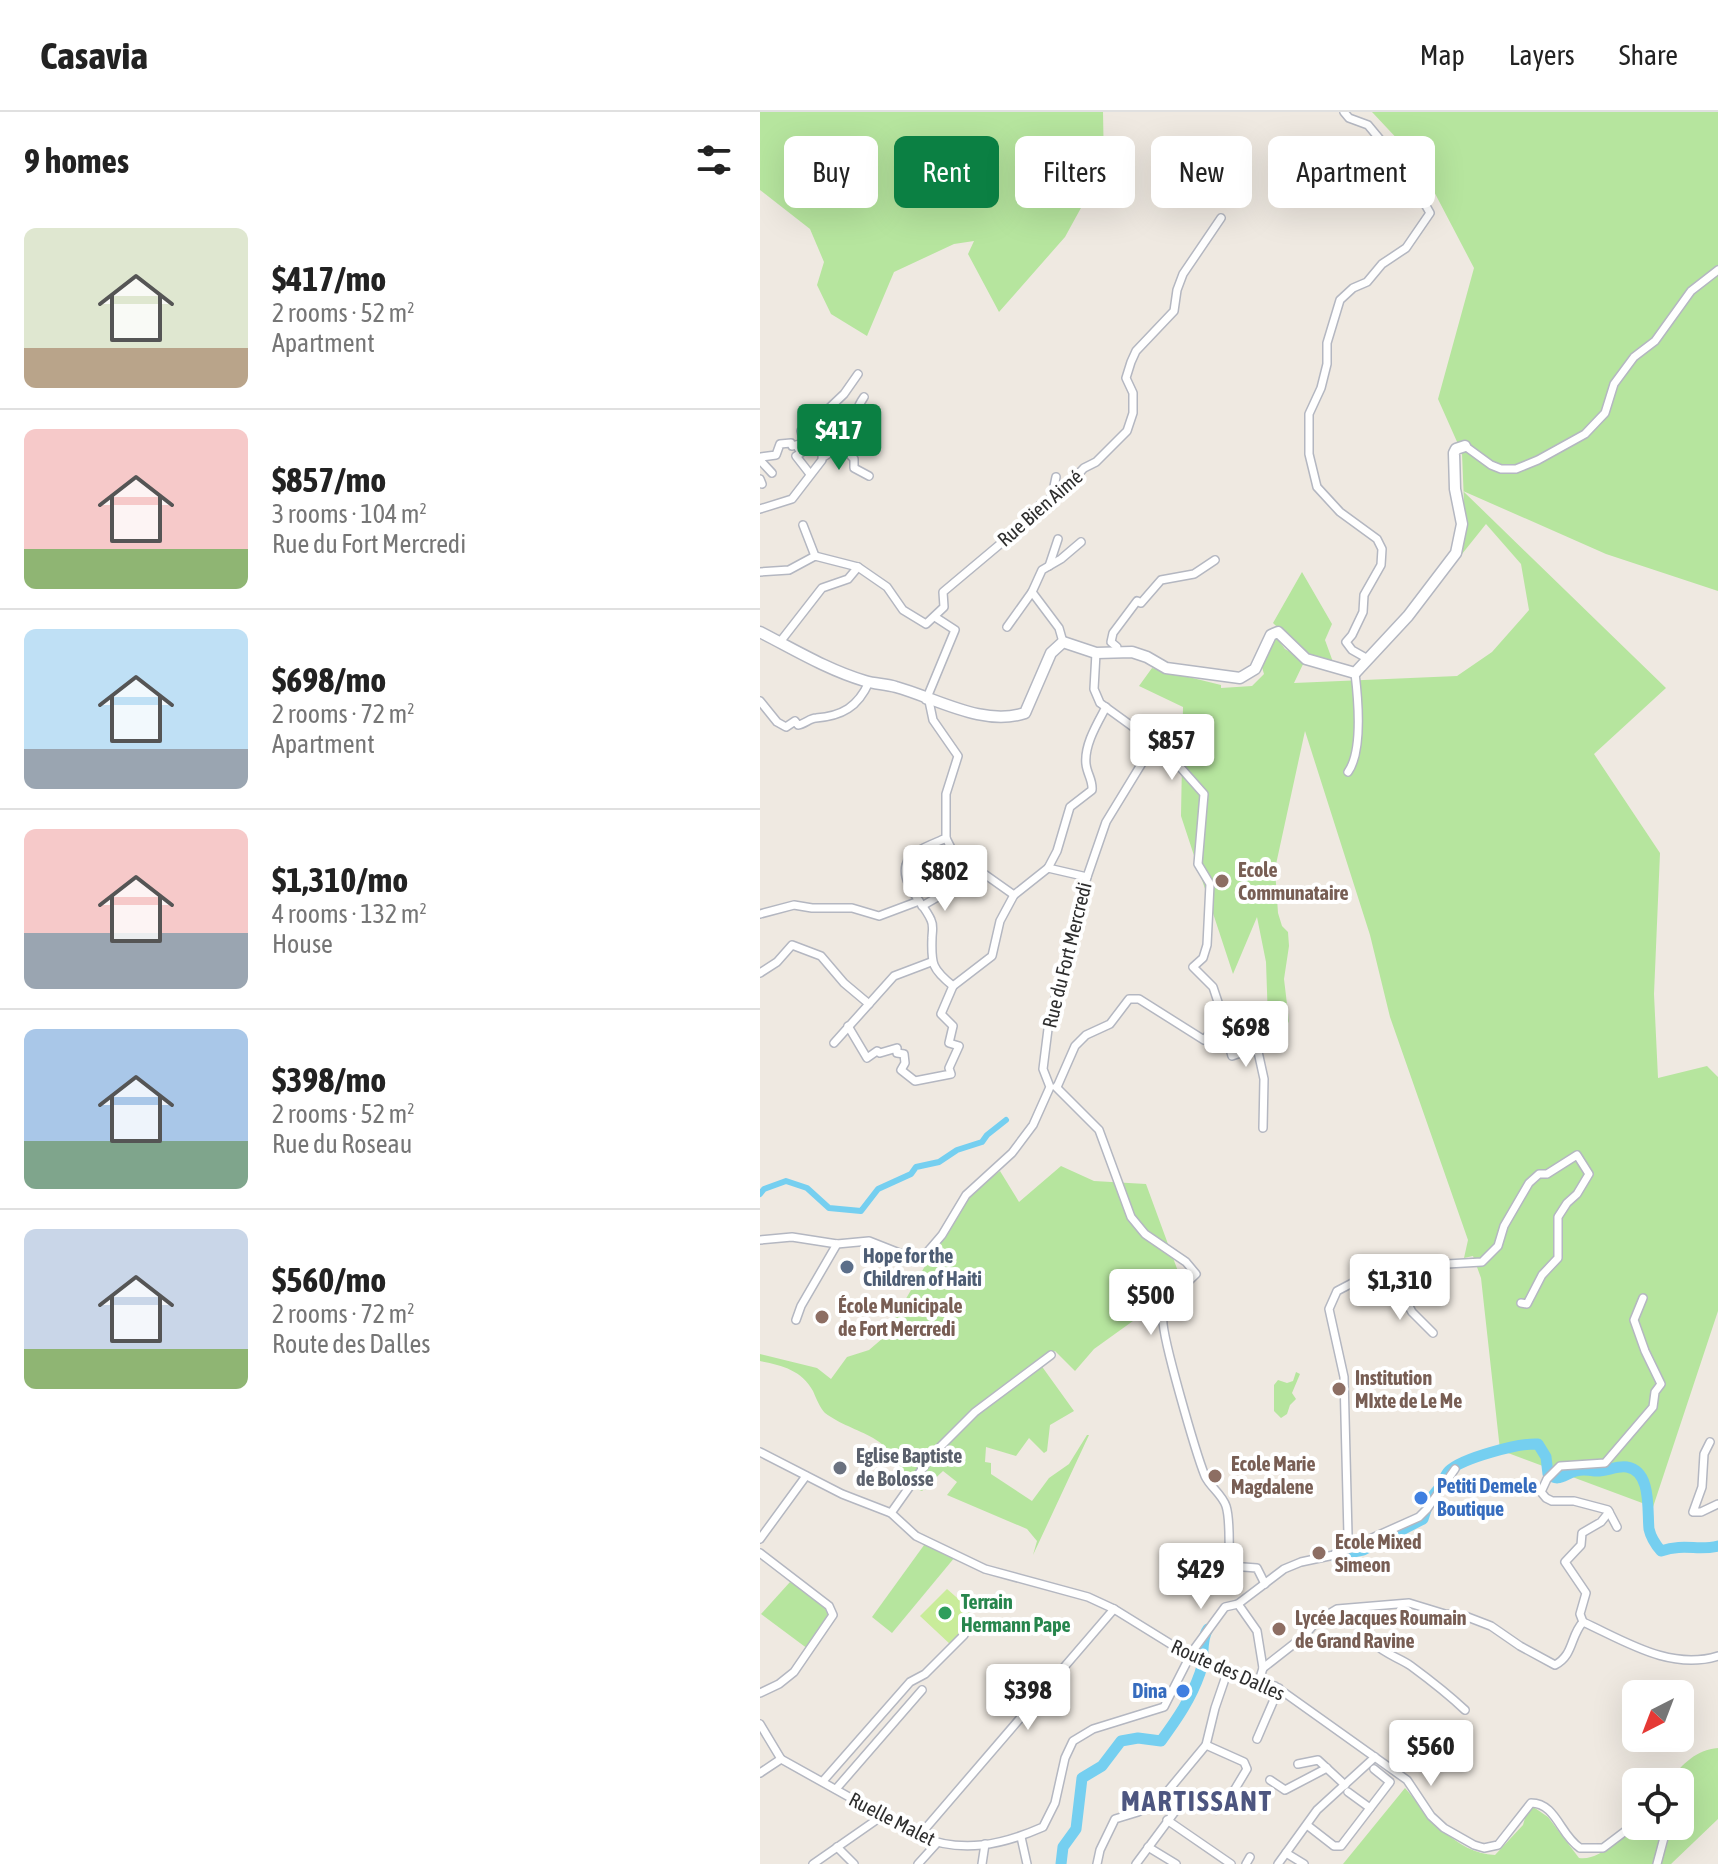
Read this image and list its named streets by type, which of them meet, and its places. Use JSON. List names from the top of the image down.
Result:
{
  "streets": {
    "street": [
      "Rue Bien Aimé",
      "Rue du Fort Mercredi",
      "Route des Dalles",
      "Ruelle Malet"
    ]
  },
  "crossings": [
    ["Route des Dalles", "Ruelle Malet"]
  ],
  "districts": ["MARTISSANT"],
  "places": [
    "Ecole Communataire",
    "Hope for the Children of Haiti",
    "École Municipale de Fort Mercredi",
    "Institution MIxte de Le Me",
    "Eglise Baptiste de Bolosse",
    "Ecole Marie Magdalene",
    "Petiti Demele Boutique",
    "Ecole Mixed Simeon",
    "Terrain Hermann Pape",
    "Lycée Jacques Roumain de Grand Ravine",
    "Dina"
  ],
  "north": "bottom left",
  "page": {
    "header": "Casavia",
    "nav": ["Map", "Layers", "Share"],
    "heading": "9 homes",
    "chip": [
      "Buy",
      "Rent",
      "Filters",
      "New",
      "Apartment"
    ],
    "list": [
      {
        "name": "$417/mo",
        "note": "2 rooms · 52 m² · Apartment"
      },
      {
        "name": "$857/mo",
        "note": "3 rooms · 104 m² · Rue du Fort Mercredi"
      },
      {
        "name": "$698/mo",
        "note": "2 rooms · 72 m² · Apartment"
      },
      {
        "name": "$1,310/mo",
        "note": "4 rooms · 132 m² · House"
      },
      {
        "name": "$398/mo",
        "note": "2 rooms · 52 m² · Rue du Roseau"
      },
      {
        "name": "$560/mo",
        "note": "2 rooms · 72 m² · Route des Dalles"
      }
    ],
    "price": [
      "$417",
      "$857",
      "$802",
      "$698",
      "$1,310",
      "$500",
      "$429",
      "$398",
      "$560"
    ]
  }
}
